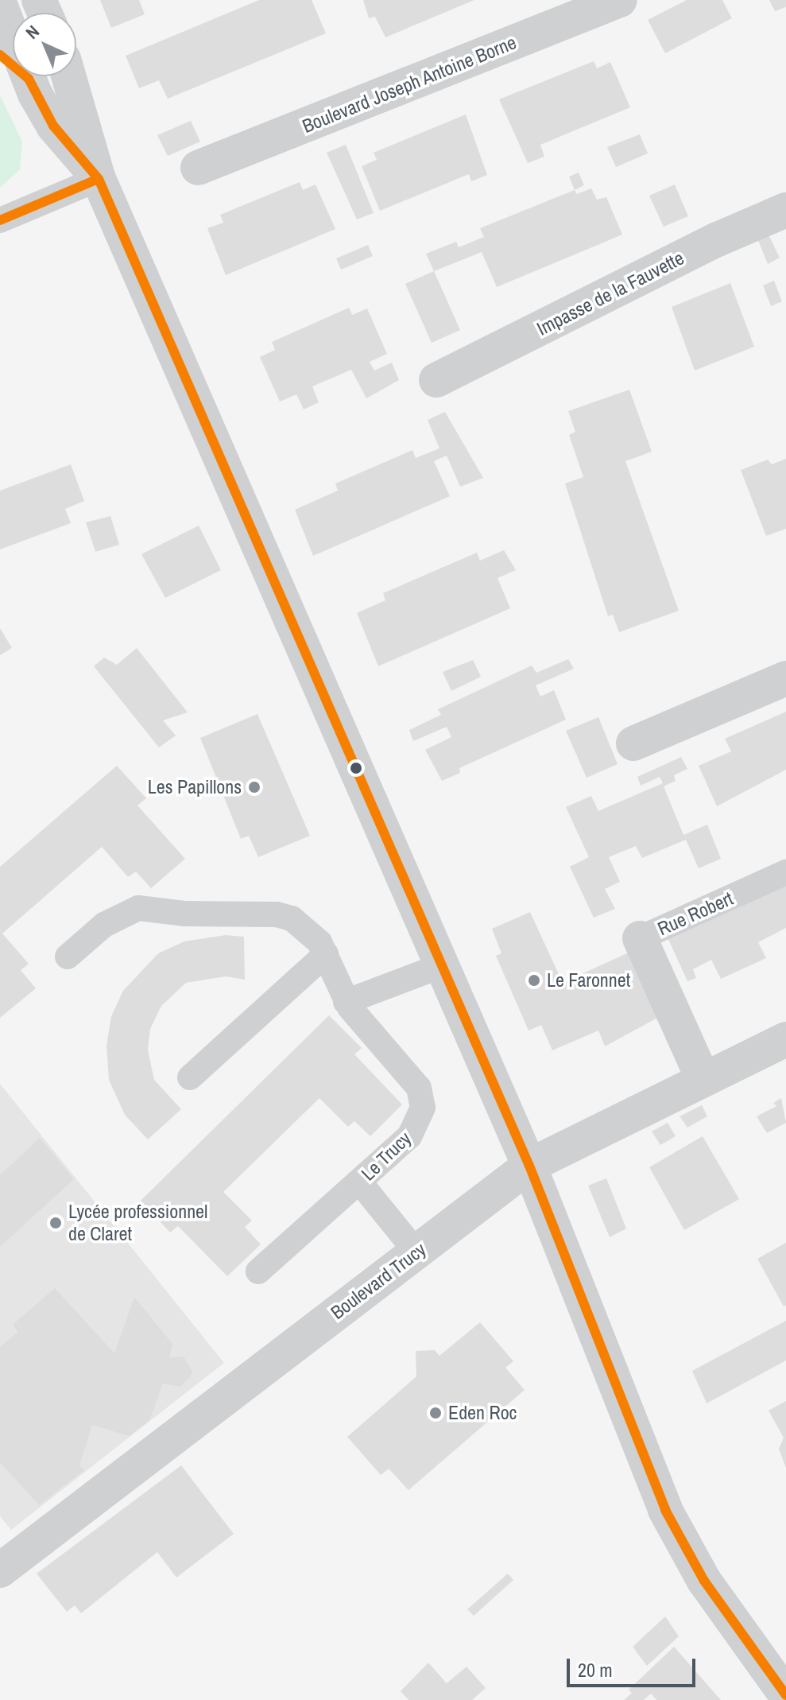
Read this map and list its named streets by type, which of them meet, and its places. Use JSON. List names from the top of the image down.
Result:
{
  "streets": {
    "street": [
      "Boulevard Joseph Antoine Borne",
      "Impasse de la Fauvette",
      "Rue Robert",
      "Boulevard Trucy"
    ],
    "lane": ["Le Trucy"]
  },
  "crossings": [
    ["Rue Robert", "Boulevard Trucy"]
  ],
  "places": [
    "Les Papillons",
    "Le Faronnet",
    "Lycée professionnel de Claret",
    "Eden Roc"
  ],
  "lines": ["transit line 20"],
  "scale_bar": "20 m",
  "north": "top left"
}
